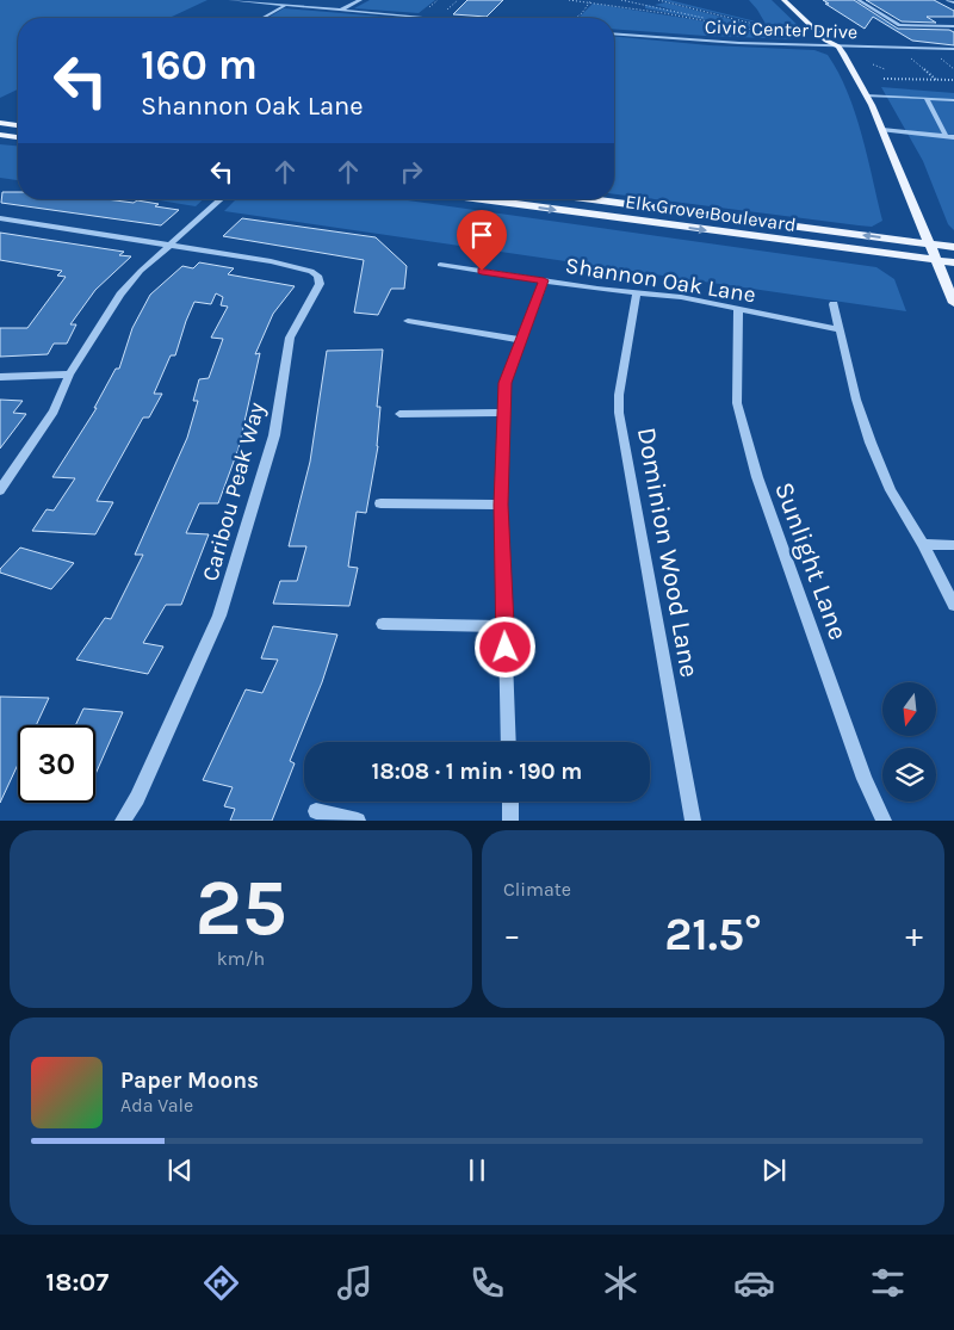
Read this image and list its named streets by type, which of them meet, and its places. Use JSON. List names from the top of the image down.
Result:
{
  "streets": {
    "main road": ["Elk Grove Boulevard"],
    "street": [
      "Civic Center Drive",
      "Shannon Oak Lane",
      "Caribou Peak Way",
      "Dominion Wood Lane",
      "Sunlight Lane"
    ]
  },
  "crossings": [
    ["Shannon Oak Lane", "Dominion Wood Lane"],
    ["Shannon Oak Lane", "Sunlight Lane"]
  ],
  "north": "bottom",
  "page": {
    "turn": ["160 m", "Shannon Oak Lane"],
    "limit": "30",
    "trip": "18:08 · 1 min · 190 m",
    "tile": [
      ["25", "km/h"],
      "Climate"
    ],
    "heat": ["−", "21.5°", "+"],
    "song": ["Paper Moons", "Ada Vale"],
    "tabs": "18:07"
  }
}
